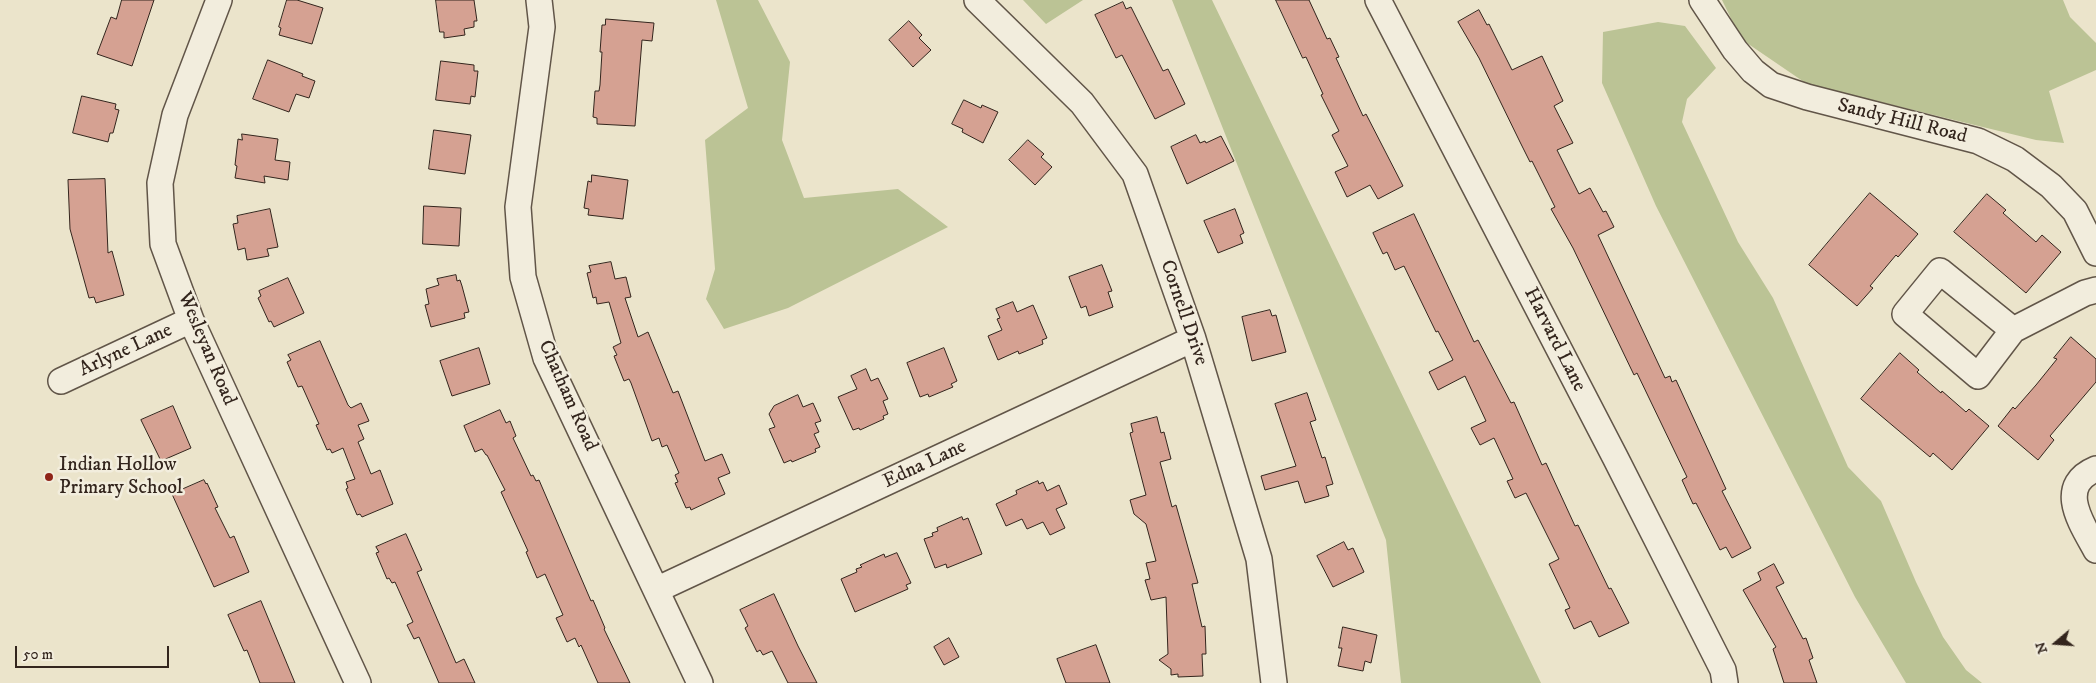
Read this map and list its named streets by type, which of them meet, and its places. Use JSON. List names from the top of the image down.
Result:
{
  "streets": {
    "street": [
      "Sandy Hill Road",
      "Cornell Drive",
      "Harvard Lane",
      "Wesleyan Road",
      "Arlyne Lane",
      "Chatham Road",
      "Edna Lane"
    ]
  },
  "crossings": [
    ["Cornell Drive", "Edna Lane"],
    ["Wesleyan Road", "Arlyne Lane"],
    ["Chatham Road", "Edna Lane"]
  ],
  "places": ["Indian Hollow Primary School"],
  "scale_bar": "50 m",
  "north": "left"
}
